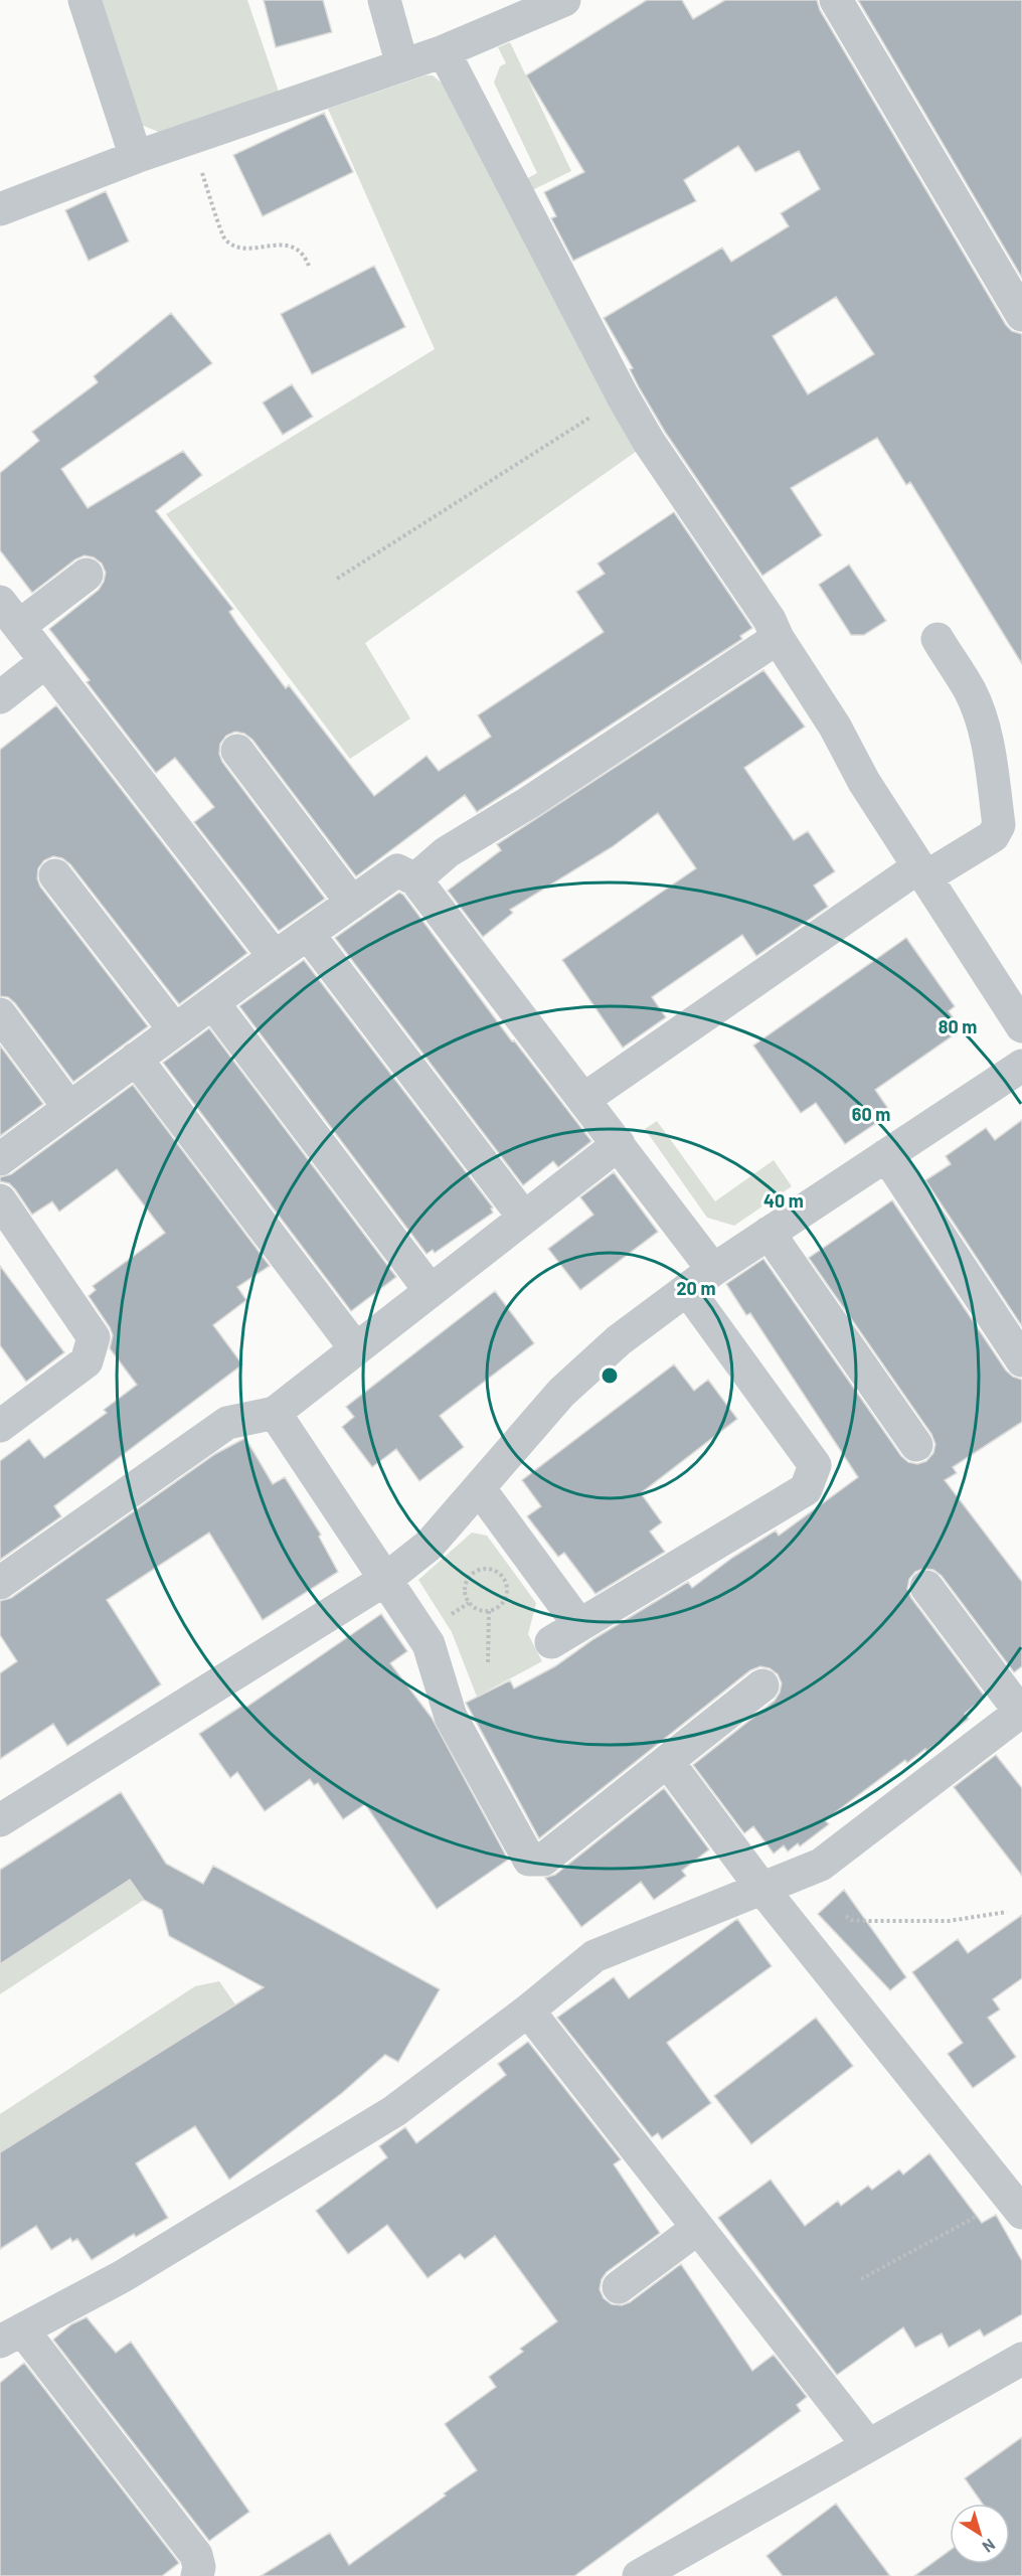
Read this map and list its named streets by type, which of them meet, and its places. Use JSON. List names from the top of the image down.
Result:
{
  "north": "bottom right",
  "rings": [
    "80 m",
    "60 m",
    "40 m",
    "20 m"
  ]
}
